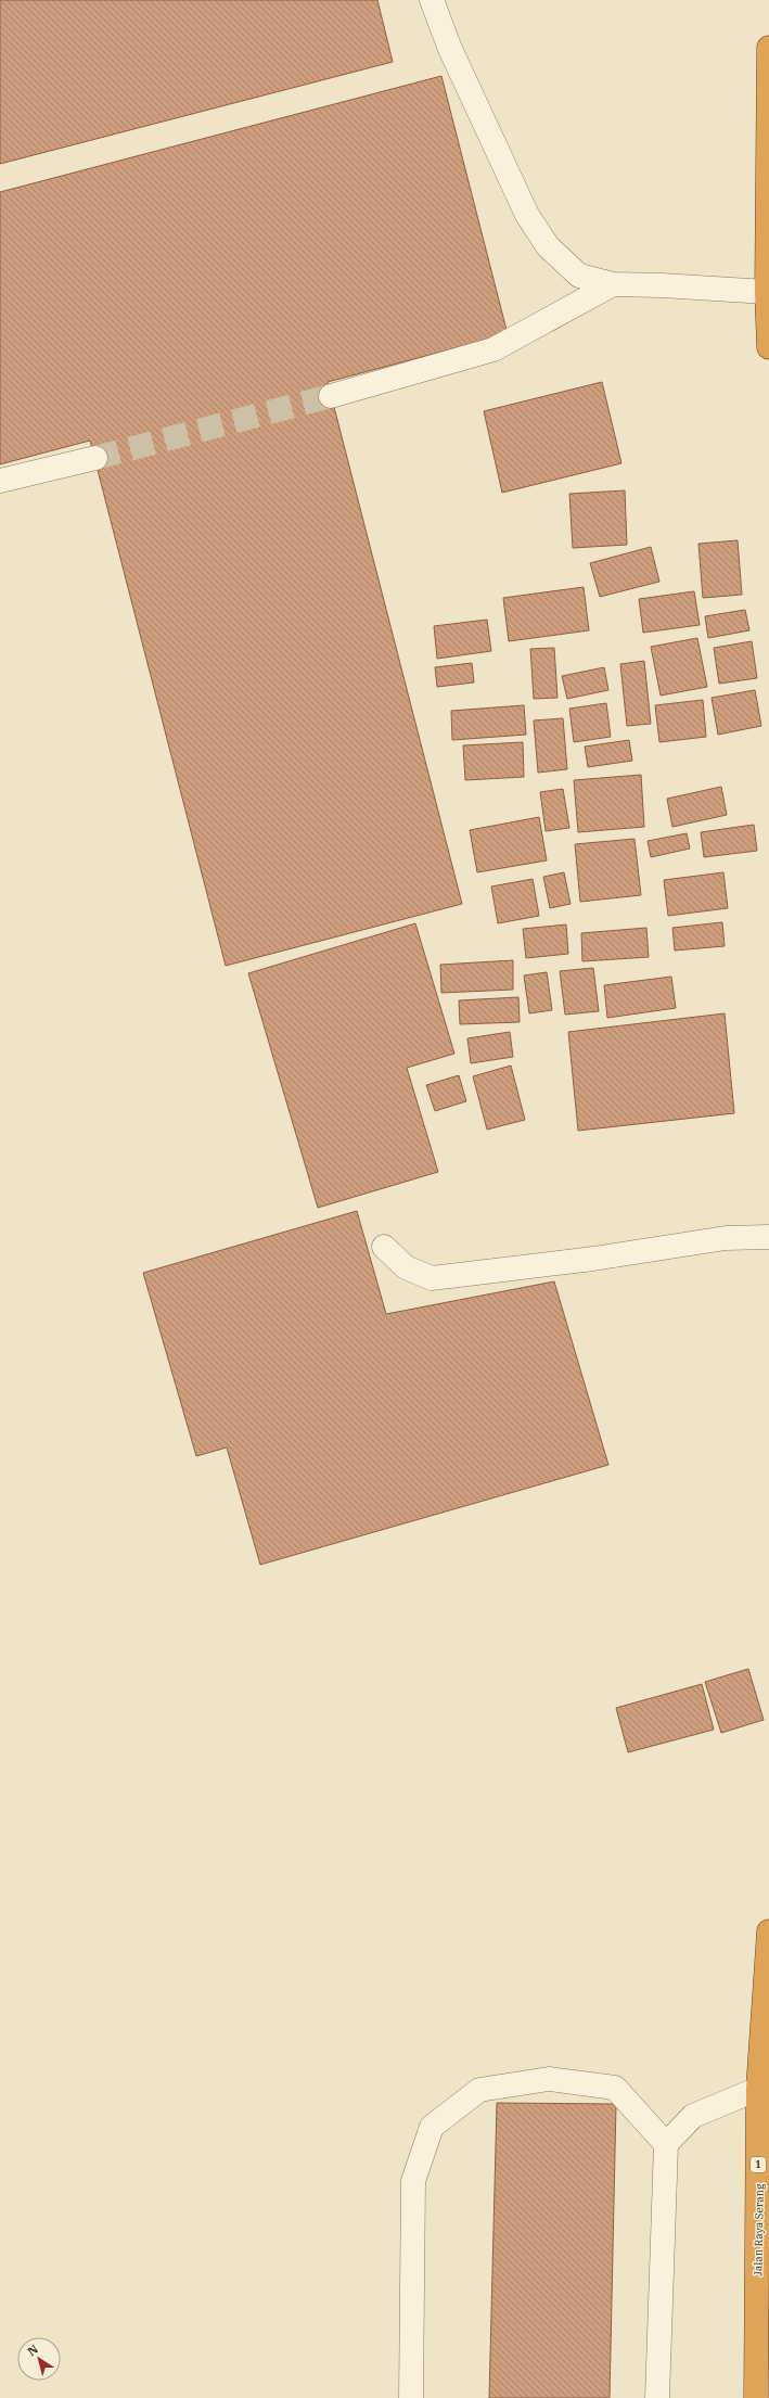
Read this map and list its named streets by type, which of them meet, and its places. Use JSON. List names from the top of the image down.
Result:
{
  "streets": {
    "highway": ["1", "Jalan Raya Serang"]
  },
  "north": "top left"
}
